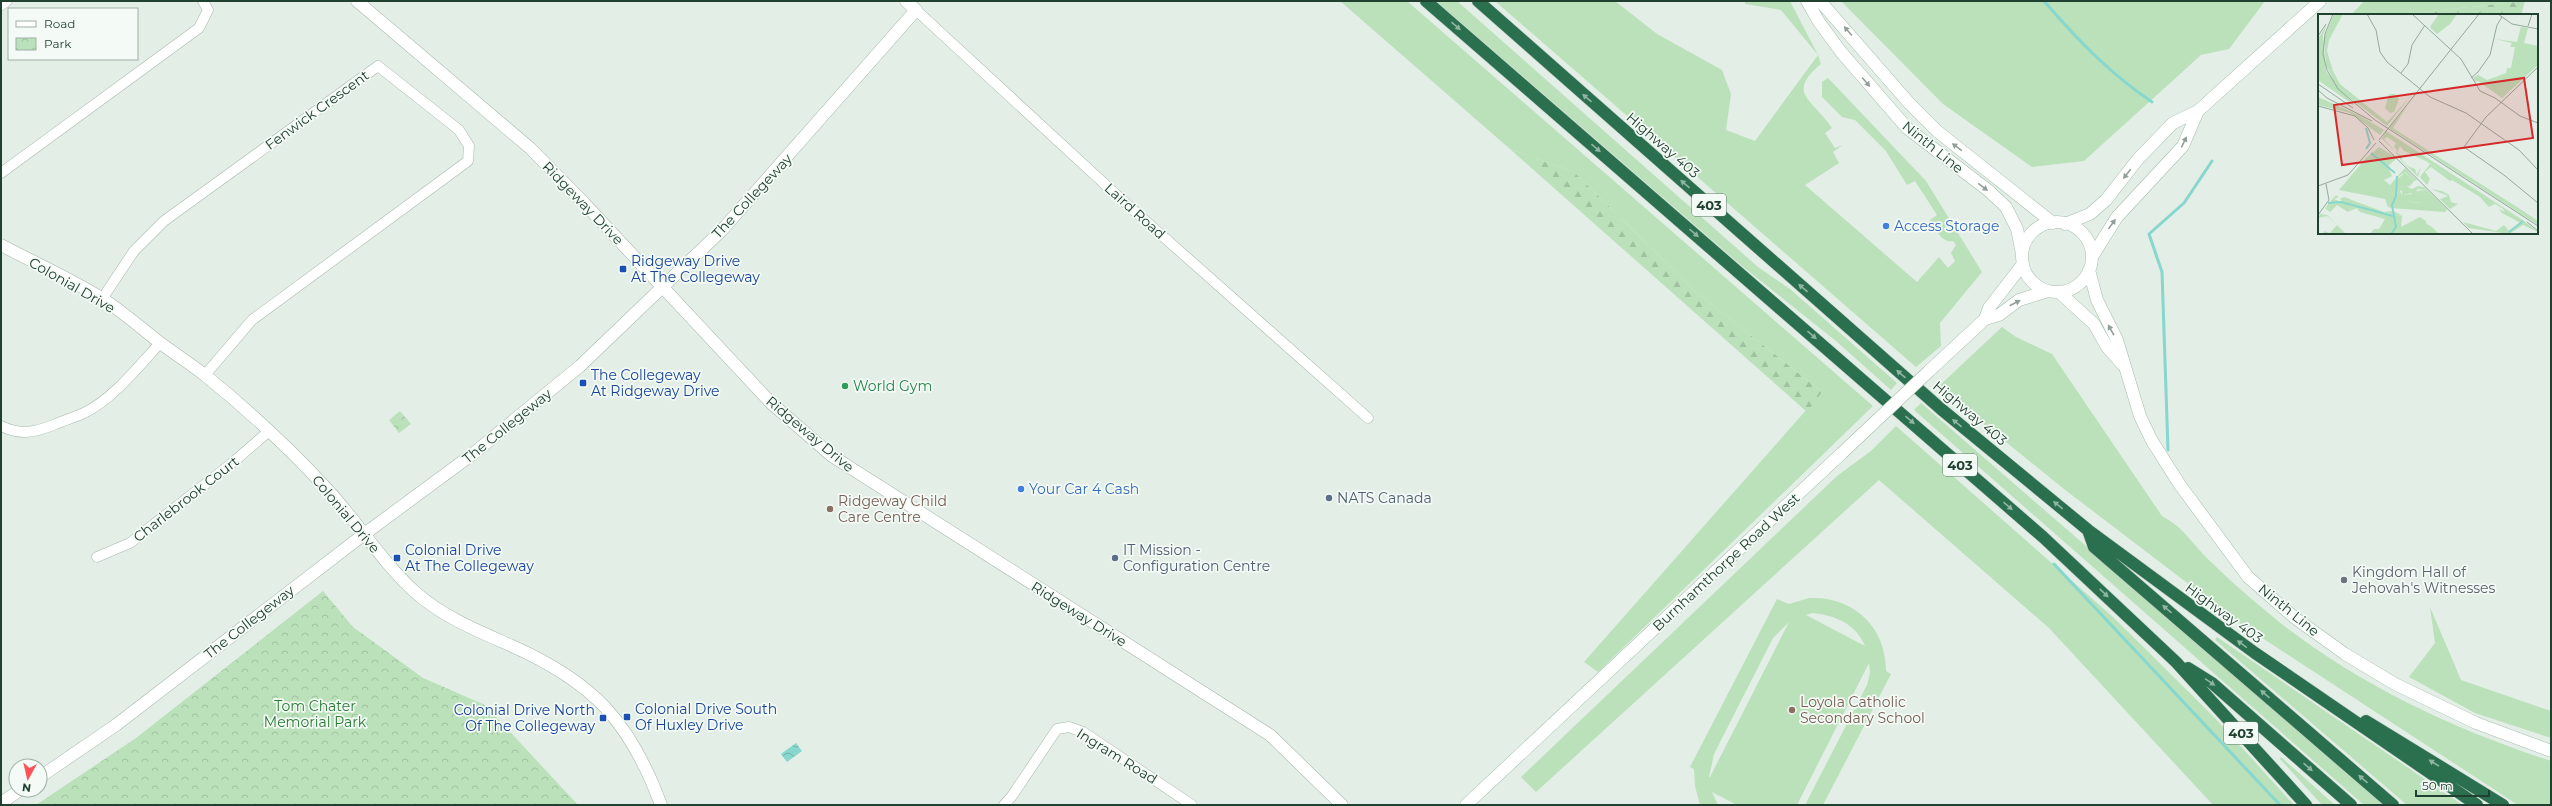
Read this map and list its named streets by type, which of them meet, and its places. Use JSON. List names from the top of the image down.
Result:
{
  "streets": {
    "highway": ["Highway 403", "403"],
    "street": [
      "Fenwick Crescent",
      "Ninth Line",
      "The Collegeway",
      "Ridgeway Drive",
      "Laird Road",
      "Colonial Drive",
      "Charlebrook Court",
      "Burnhamthorpe Road West",
      "Ingram Road"
    ]
  },
  "crossings": [
    ["Fenwick Crescent", "Colonial Drive"],
    ["Ninth Line", "Burnhamthorpe Road West"],
    ["The Collegeway", "Ridgeway Drive"],
    ["The Collegeway", "Laird Road"],
    ["The Collegeway", "Colonial Drive"],
    ["Colonial Drive", "Charlebrook Court"]
  ],
  "parks": ["Tom Chater Memorial Park"],
  "places": {
    "other": [
      "Access Storage",
      "World Gym",
      "Your Car 4 Cash",
      "NATS Canada",
      "Ridgeway Child Care Centre",
      "IT Mission - Configuration Centre",
      "Kingdom Hall of Jehovah's Witnesses",
      "Loyola Catholic Secondary School"
    ],
    "transit": [
      "Ridgeway Drive At The Collegeway",
      "The Collegeway At Ridgeway Drive",
      "Colonial Drive At The Collegeway",
      "Colonial Drive South Of Huxley Drive",
      "Colonial Drive North Of The Collegeway"
    ]
  },
  "legend": ["Road", "Park"],
  "scale_bar": "50 m",
  "north": "bottom"
}
